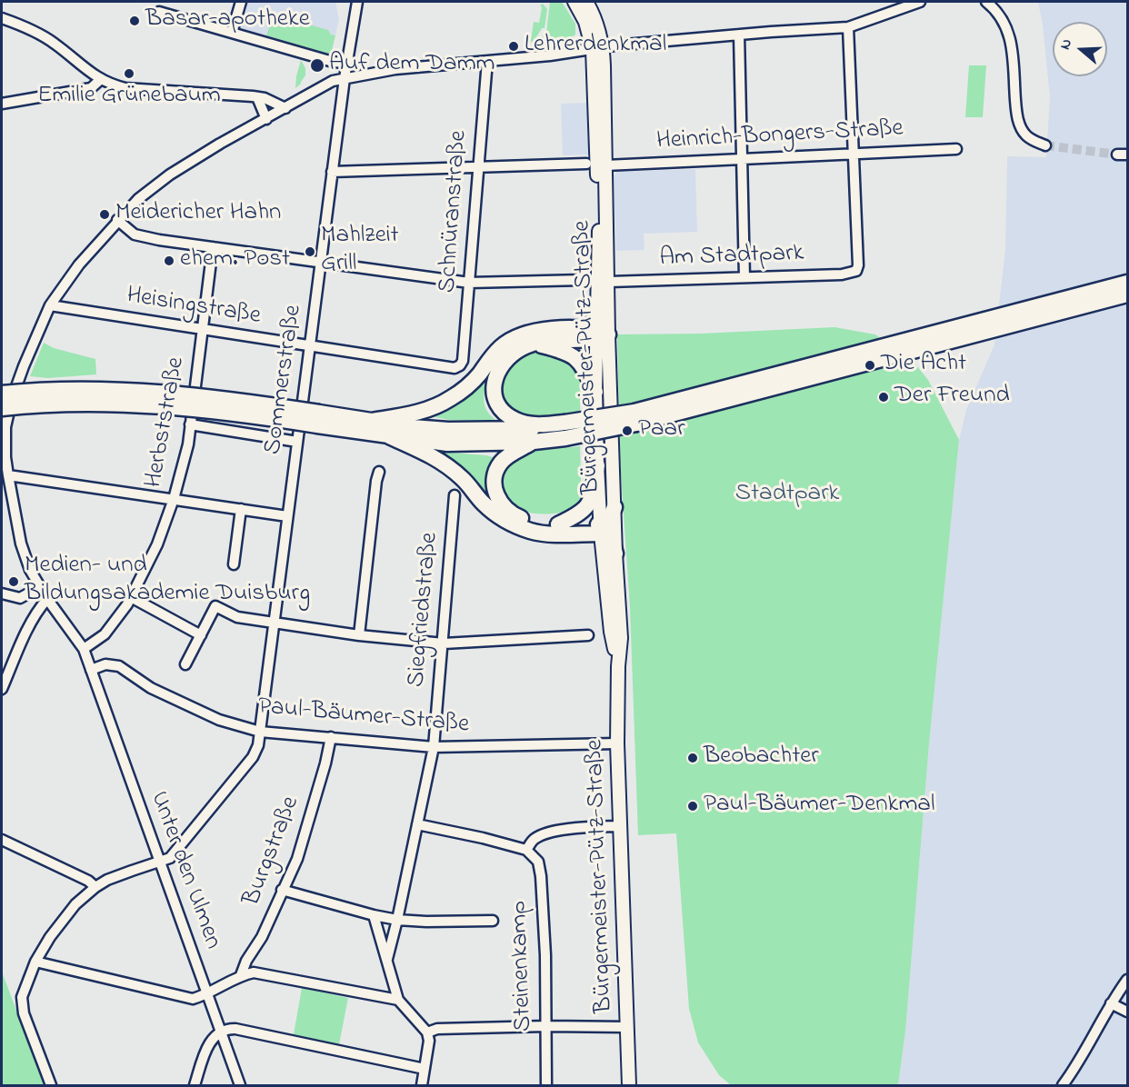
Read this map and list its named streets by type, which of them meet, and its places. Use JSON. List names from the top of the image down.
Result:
{
  "streets": {
    "main road": ["Bürgermeister-Pütz-Straße"],
    "street": [
      "Heinrich-Bongers-Straße",
      "Schnüranstraße",
      "Am Stadtpark",
      "Heisingstraße",
      "Sommerstraße",
      "Herbststraße",
      "Siegfriedstraße",
      "Paul-Bäumer-Straße",
      "Burgstraße",
      "Unter den Ulmen",
      "Steinenkamp"
    ]
  },
  "crossings": [
    ["Heinrich-Bongers-Straße", "Am Stadtpark"],
    ["Heinrich-Bongers-Straße", "Bürgermeister-Pütz-Straße"],
    ["Schnüranstraße", "Heisingstraße"],
    ["Am Stadtpark", "Bürgermeister-Pütz-Straße"],
    ["Heisingstraße", "Sommerstraße"],
    ["Heisingstraße", "Herbststraße"],
    ["Bürgermeister-Pütz-Straße", "Paul-Bäumer-Straße"],
    ["Sommerstraße", "Paul-Bäumer-Straße"],
    ["Sommerstraße", "Unter den Ulmen"],
    ["Siegfriedstraße", "Paul-Bäumer-Straße"],
    ["Paul-Bäumer-Straße", "Burgstraße"],
    ["Paul-Bäumer-Straße", "Unter den Ulmen"]
  ],
  "parks": ["Stadtpark"],
  "places": [
    "Basar-apotheke",
    "Lehrerdenkmal",
    "Auf dem Damm",
    "Emilie Grünebaum",
    "Meidericher Hahn",
    "Mahlzeit Grill",
    "ehem. Post",
    "Die Acht",
    "Der Freund",
    "Paar",
    "Medien- und Bildungsakademie Duisburg",
    "Beobachter",
    "Paul-Bäumer-Denkmal"
  ],
  "north": "left"
}
